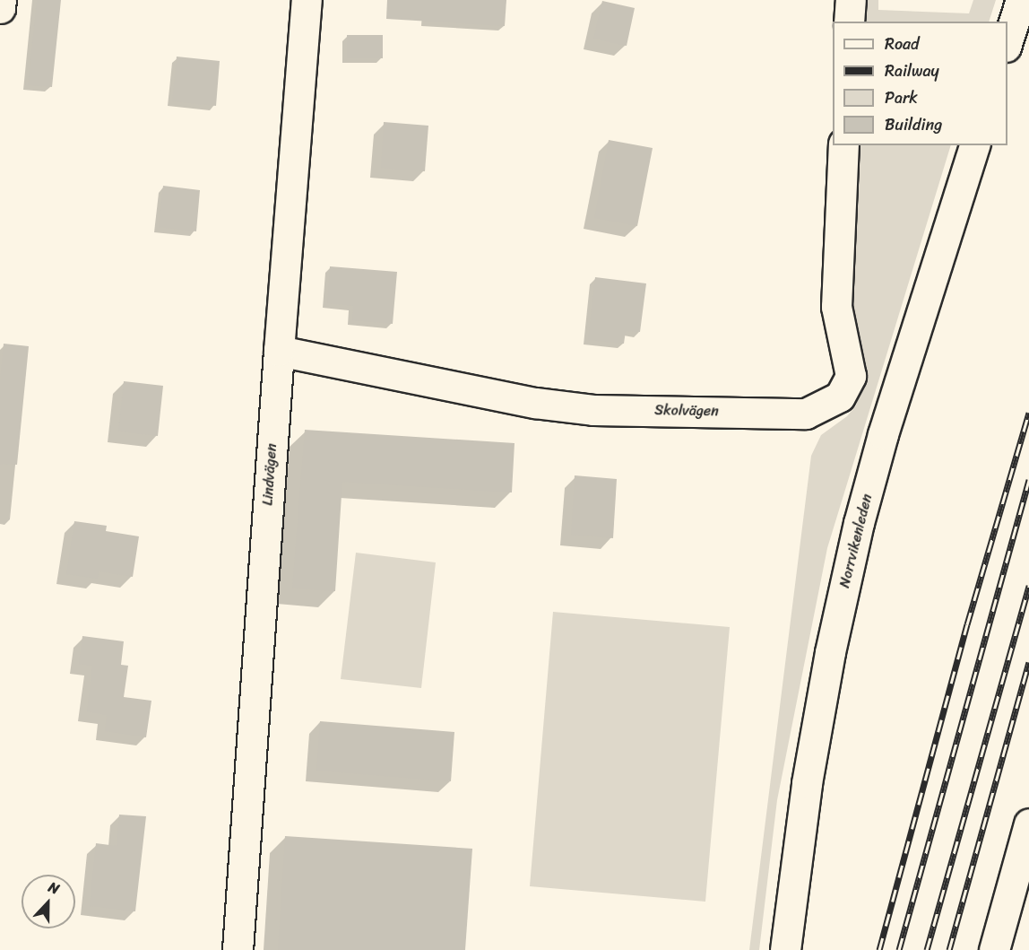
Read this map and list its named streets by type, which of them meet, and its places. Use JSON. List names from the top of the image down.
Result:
{
  "streets": {
    "street": ["Skolvägen", "Lindvägen", "Norrvikenleden"]
  },
  "crossings": [
    ["Skolvägen", "Lindvägen"]
  ],
  "legend": [
    "Road",
    "Railway",
    "Park",
    "Building"
  ],
  "north": "top"
}
